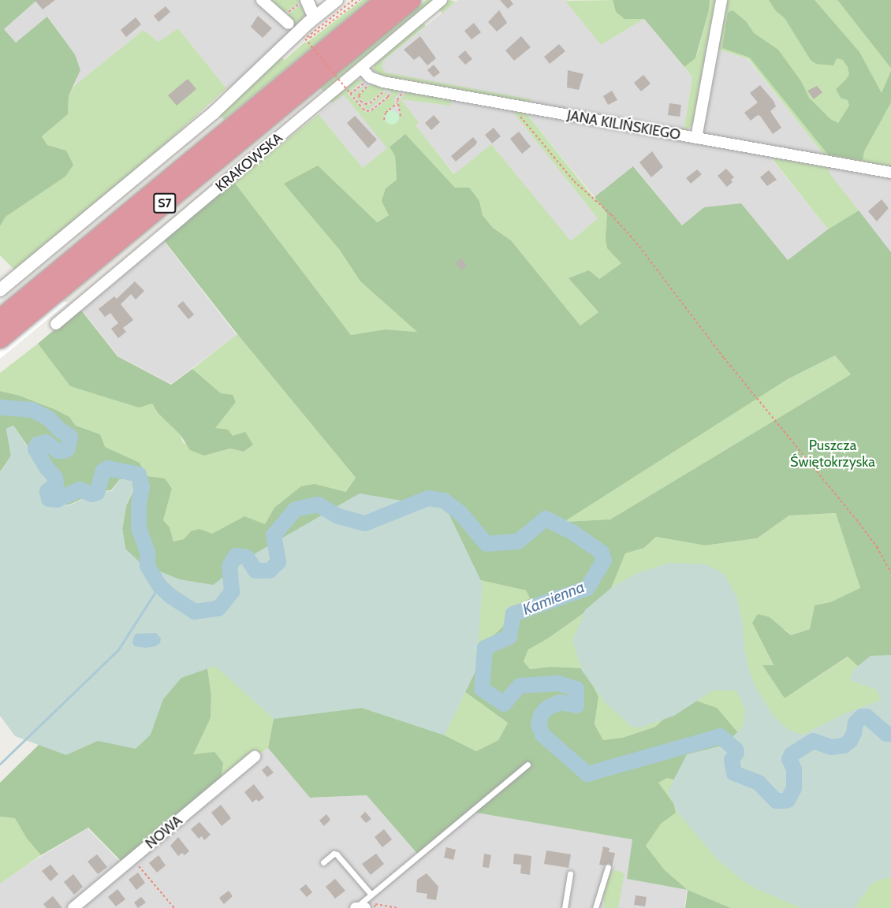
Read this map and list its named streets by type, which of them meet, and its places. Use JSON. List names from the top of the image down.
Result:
{
  "streets": {
    "highway": ["S7"],
    "street": ["JANA KILIŃSKIEGO", "KRAKOWSKA", "NOWA"]
  },
  "crossings": [
    ["JANA KILIŃSKIEGO", "KRAKOWSKA"]
  ],
  "water": ["Kamienna"],
  "parks": ["Puszcza Świętokrzyska"]
}
